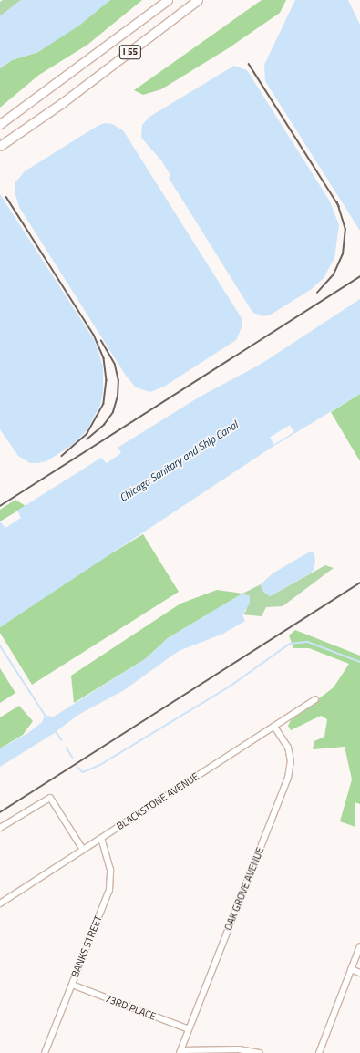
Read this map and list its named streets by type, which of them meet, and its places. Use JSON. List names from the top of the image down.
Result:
{
  "streets": {
    "highway": ["I 55"],
    "street": [
      "BLACKSTONE AVENUE",
      "OAK GROVE AVENUE",
      "BANKS STREET",
      "73RD PLACE"
    ]
  },
  "crossings": [
    ["BLACKSTONE AVENUE", "OAK GROVE AVENUE"],
    ["BLACKSTONE AVENUE", "BANKS STREET"],
    ["OAK GROVE AVENUE", "73RD PLACE"],
    ["BANKS STREET", "73RD PLACE"]
  ],
  "water": ["Chicago Sanitary and Ship Canal"]
}
